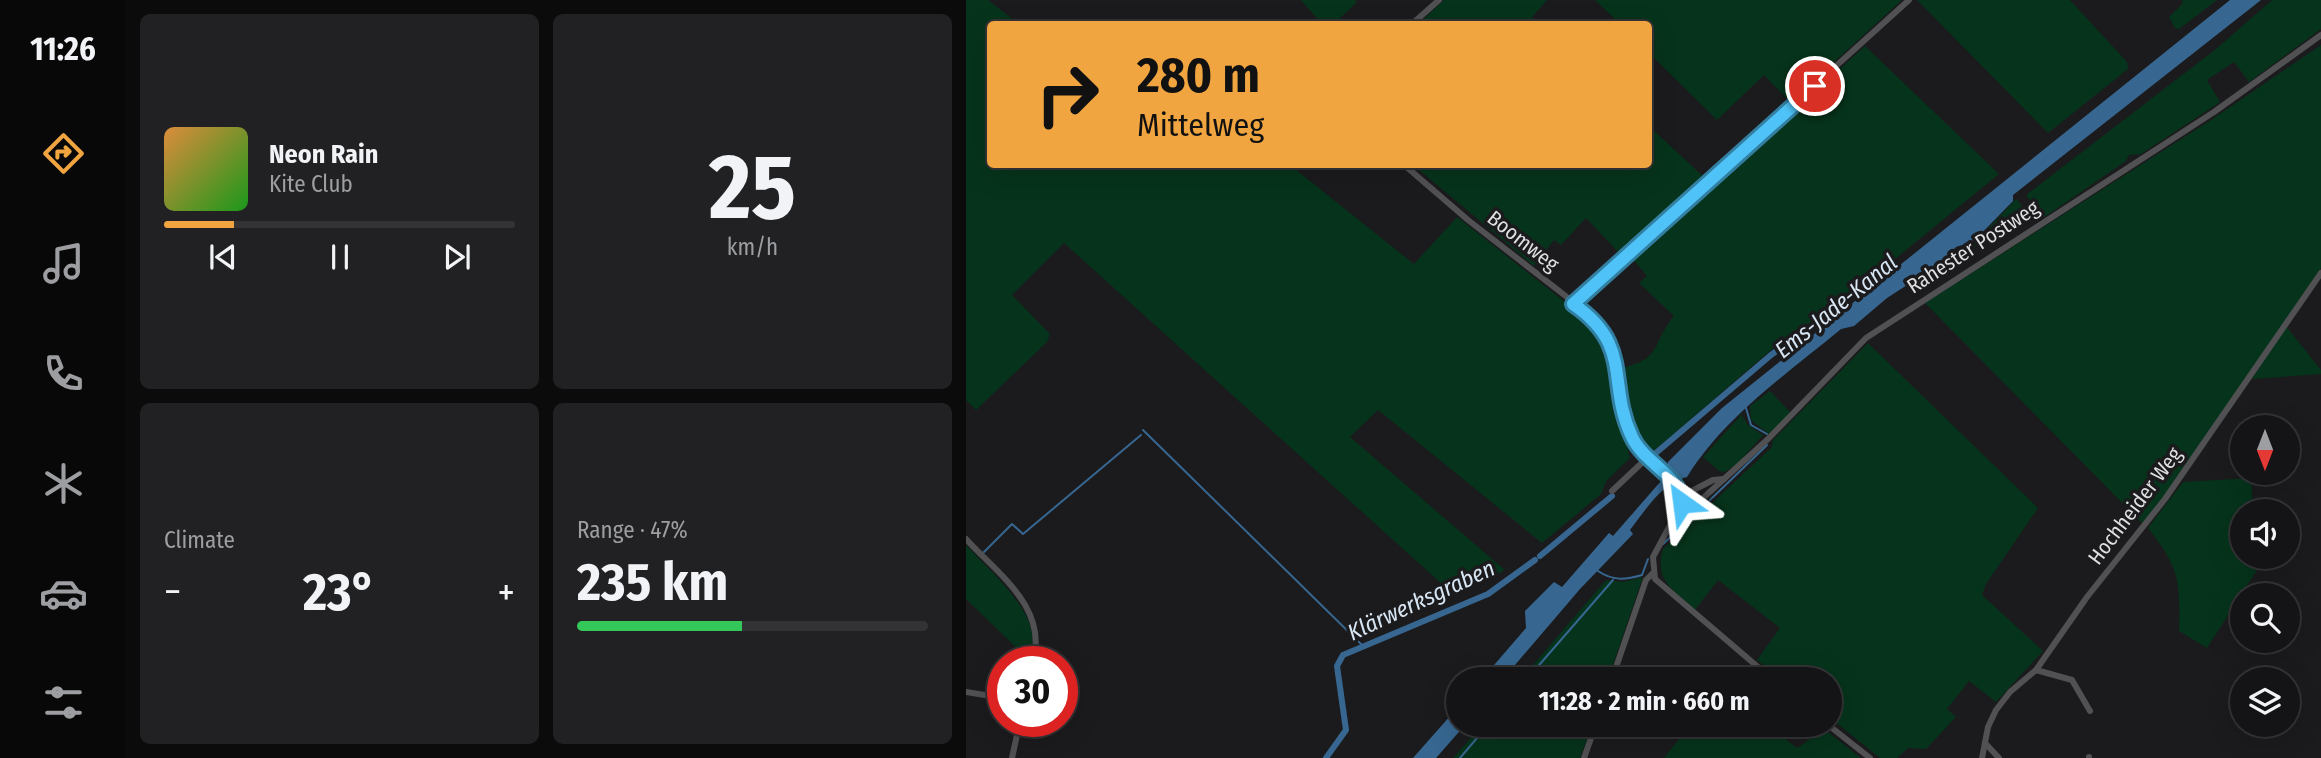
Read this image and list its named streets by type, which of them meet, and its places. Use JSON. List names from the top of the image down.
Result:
{
  "streets": {
    "street": ["Boomweg", "Rahester Postweg", "Hochheider Weg"]
  },
  "water": ["Ems-Jade-Kanal", "Klärwerksgraben"],
  "north": "bottom",
  "page": {
    "tabs": "11:26",
    "tile": [
      ["25", "km/h"],
      "Climate",
      ["Range · 47%", "235 km"]
    ],
    "turn": ["280 m", "Mittelweg"],
    "song": ["Neon Rain", "Kite Club"],
    "heat": ["−", "23°", "+"],
    "limit": "30",
    "trip": "11:28 · 2 min · 660 m"
  }
}
